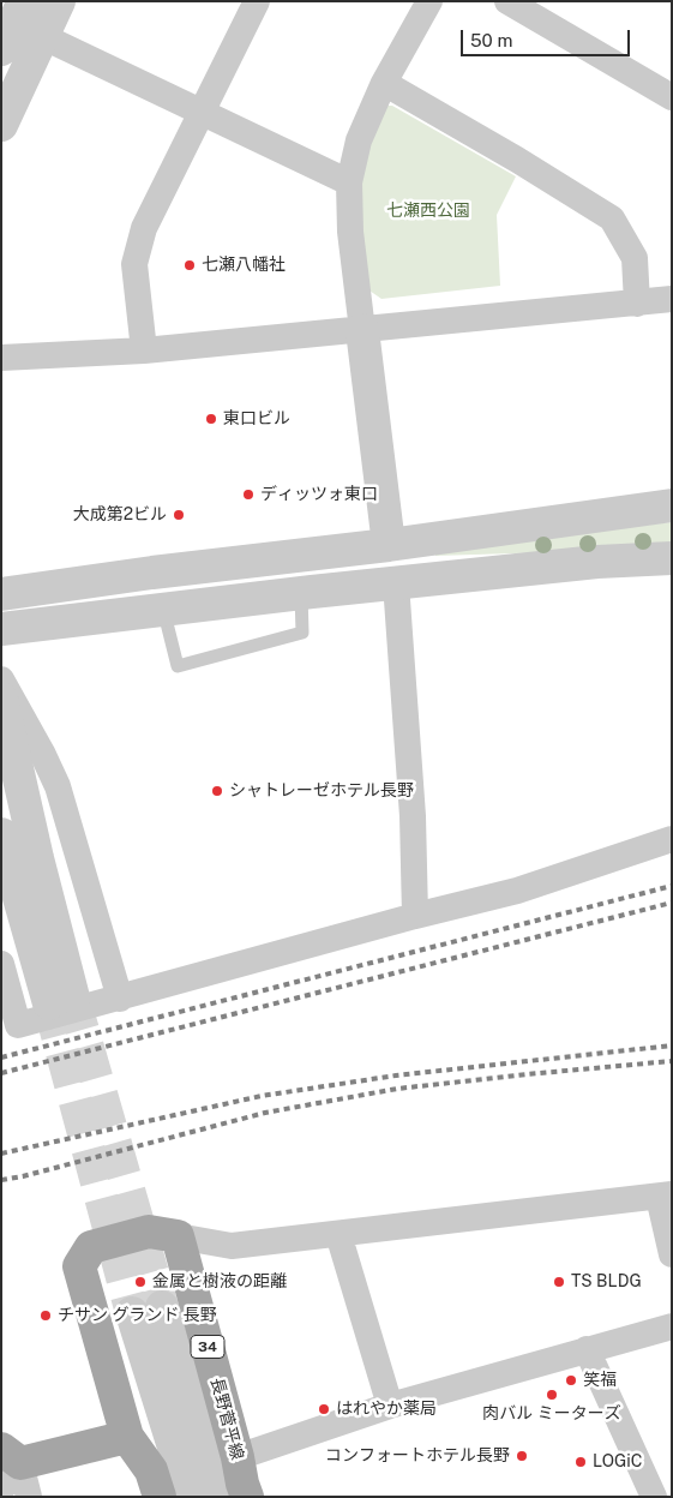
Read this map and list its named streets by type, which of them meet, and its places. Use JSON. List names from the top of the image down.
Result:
{
  "streets": {
    "main road": ["34", "長野菅平線"]
  },
  "parks": ["七瀬西公園"],
  "places": [
    "七瀬八幡社",
    "東口ビル",
    "ディッツォ東口",
    "大成第2ビル",
    "シャトレーゼホテル長野",
    "金属と樹液の距離",
    "TS BLDG",
    "チサン グランド 長野",
    "笑福",
    "肉バル ミーターズ",
    "はれやか薬局",
    "コンフォートホテル長野",
    "LOGiC"
  ],
  "scale_bar": "50 m"
}
